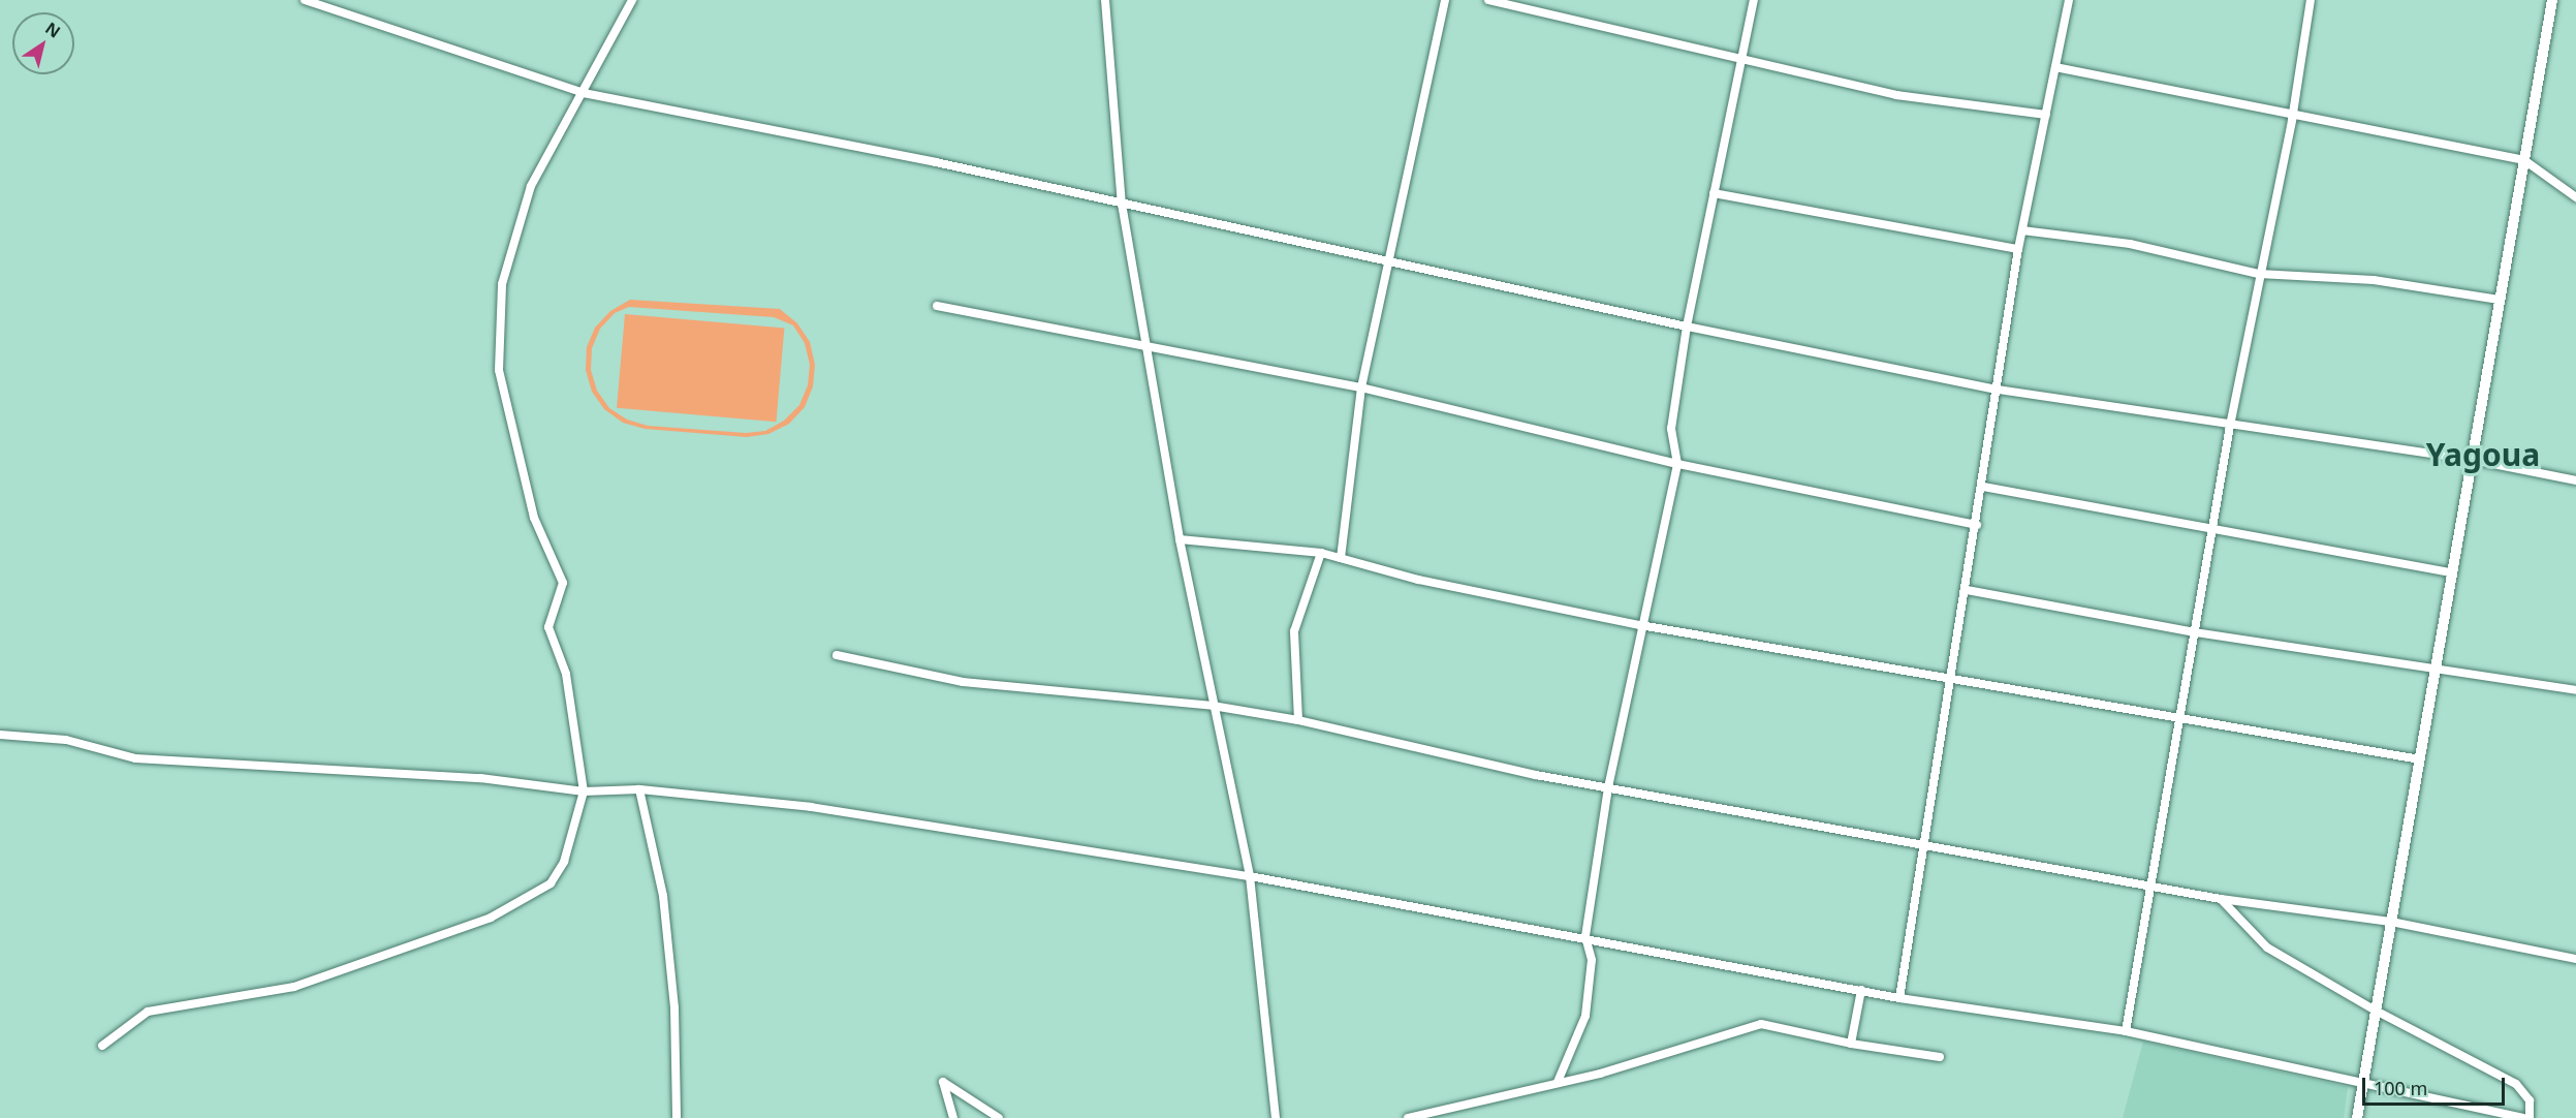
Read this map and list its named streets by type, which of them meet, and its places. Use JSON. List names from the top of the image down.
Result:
{
  "districts": ["Yagoua"],
  "scale_bar": "100 m",
  "north": "top right"
}
